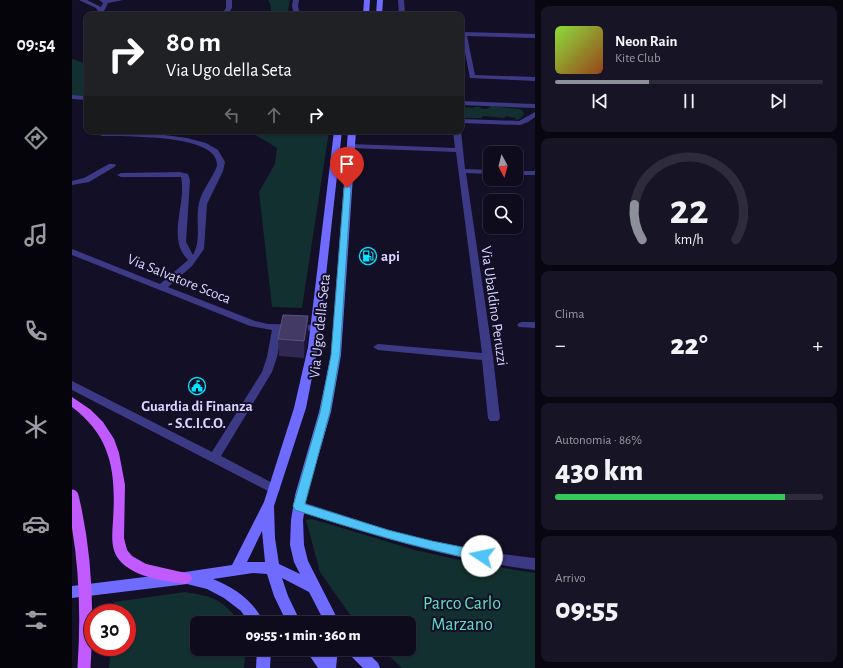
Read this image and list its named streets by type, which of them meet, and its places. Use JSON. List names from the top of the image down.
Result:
{
  "streets": {
    "street": ["Via Salvatore Scoca", "Via Ubaldino Peruzzi", "Via Ugo della Seta"]
  },
  "crossings": [
    ["Via Salvatore Scoca", "Via Ugo della Seta"]
  ],
  "parks": ["Parco Carlo Marzano"],
  "places": {
    "fuel station": ["api"],
    "public building": ["Guardia di Finanza - S.C.I.C.O."]
  },
  "north": "bottom",
  "page": {
    "tabs": "09:54",
    "turn": ["80 m", "Via Ugo della Seta"],
    "song": ["Neon Rain", "Kite Club"],
    "tile": [
      "Clima",
      ["Autonomia · 86%", "430 km"],
      ["Arrivo", "09:55"]
    ],
    "heat": ["−", "22°", "+"],
    "limit": "30",
    "trip": "09:55 · 1 min · 360 m",
    "gauge": ["22", "km/h"]
  }
}
